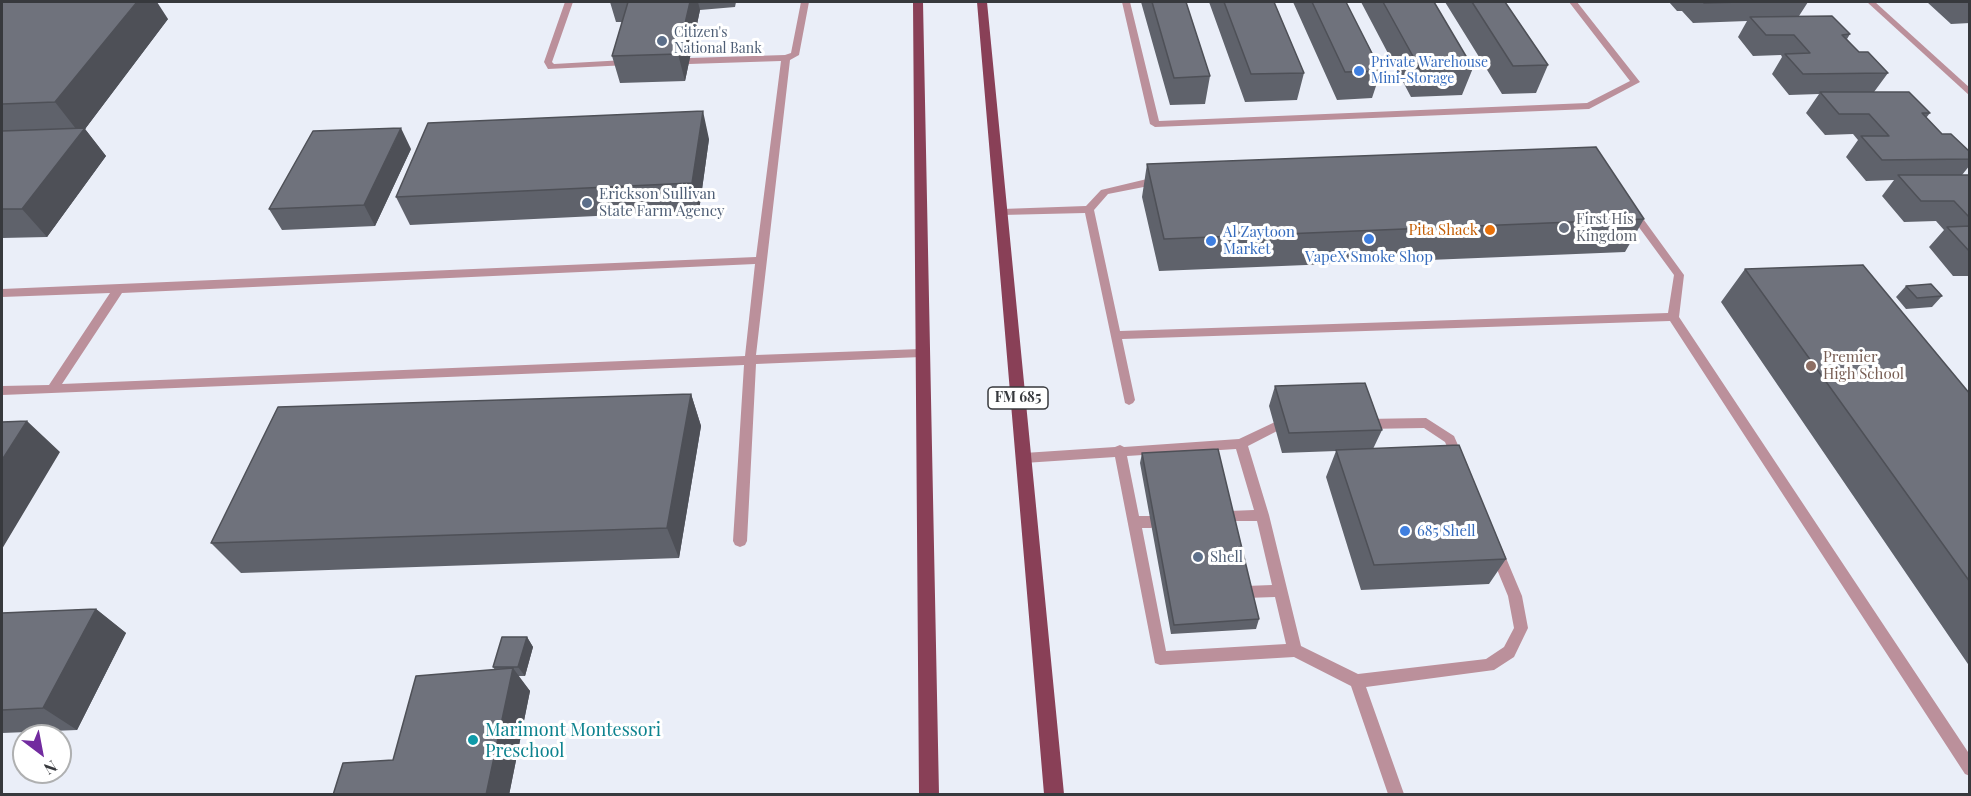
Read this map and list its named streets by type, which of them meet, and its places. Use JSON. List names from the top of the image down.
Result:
{
  "streets": {
    "main road": ["FM 685"]
  },
  "places": [
    "Citizen's National Bank",
    "Private Warehouse Mini-Storage",
    "Erickson Sullivan State Farm Agency",
    "First His Kingdom",
    "Pita Shack",
    "VapeX Smoke Shop",
    "Al Zaytoon Market",
    "Premier High School",
    "685 Shell",
    "Shell",
    "Marimont Montessori Preschool"
  ],
  "north": "bottom right"
}
